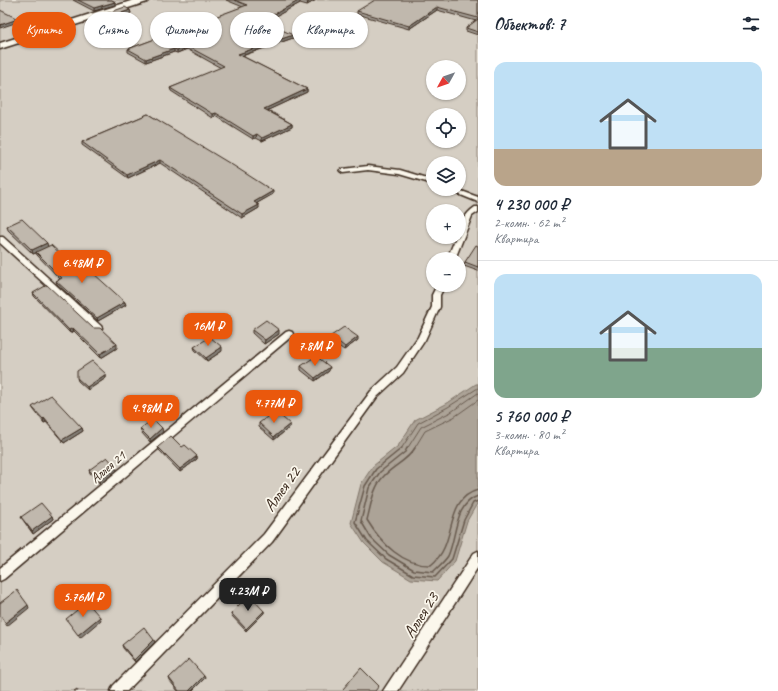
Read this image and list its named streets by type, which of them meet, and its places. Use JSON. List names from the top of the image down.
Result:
{
  "streets": {
    "lane": ["Аллея 21", "Аллея 22", "Аллея 23"]
  },
  "north": "bottom left",
  "page": {
    "heading": "Объектов: 7",
    "chip": [
      "Купить",
      "Снять",
      "Фильтры",
      "Новое",
      "Квартира"
    ],
    "list": [
      {
        "name": "4 230 000 ₽",
        "note": "2-комн. · 62 m² · Квартира"
      },
      {
        "name": "5 760 000 ₽",
        "note": "3-комн. · 80 m² · Квартира"
      }
    ],
    "map_buttons": ["+", "−"],
    "price": [
      "6.48M ₽",
      "16M ₽",
      "7.8M ₽",
      "4.77M ₽",
      "4.98M ₽",
      "4.23M ₽",
      "5.76M ₽"
    ]
  }
}
